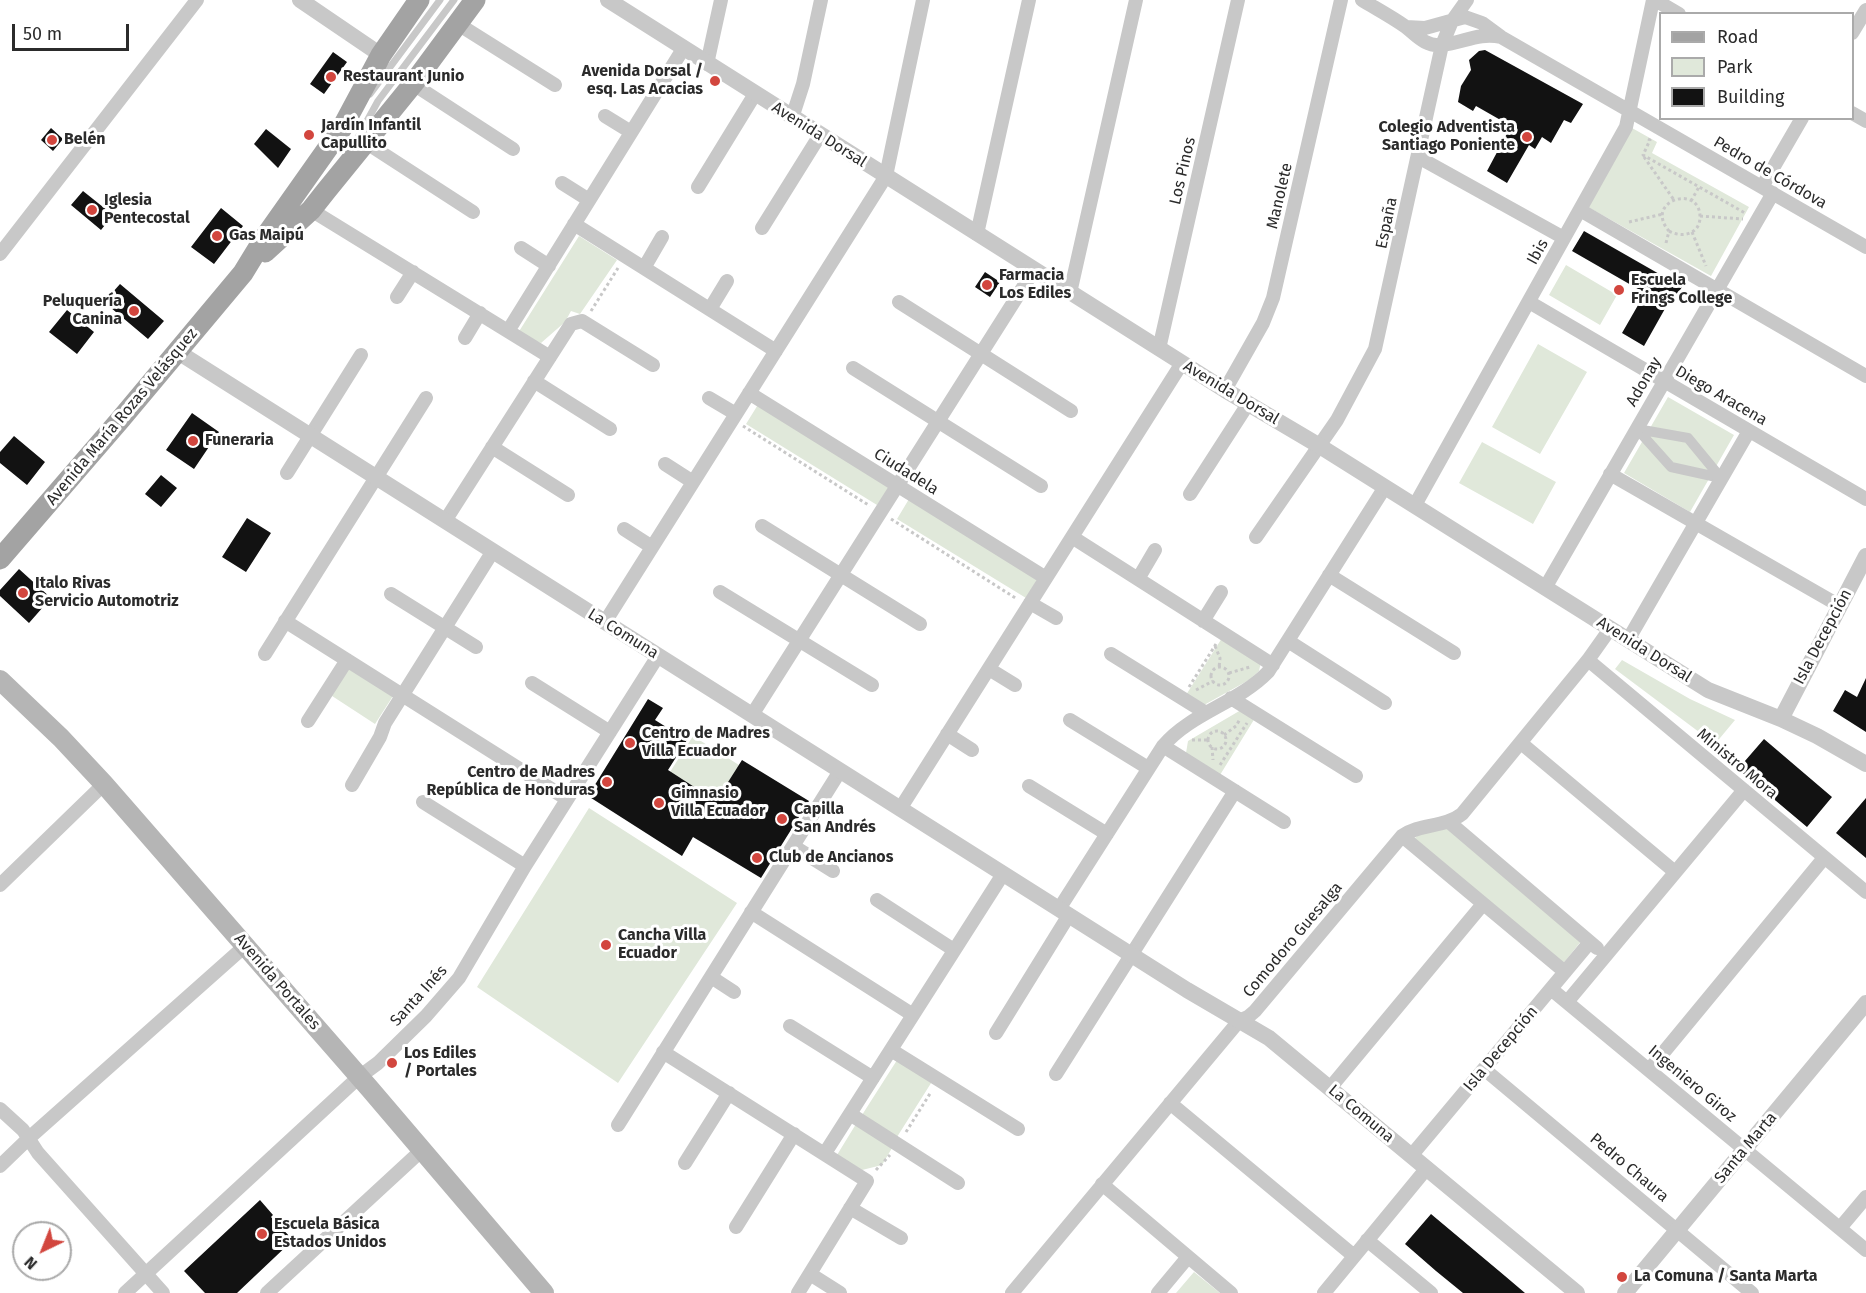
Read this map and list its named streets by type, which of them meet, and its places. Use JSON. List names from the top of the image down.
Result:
{
  "streets": {
    "main road": ["Avenida María Rozas Velásquez", "Avenida Portales"],
    "street": [
      "Avenida Dorsal",
      "Los Pinos",
      "Pedro de Córdova",
      "Manolete",
      "España",
      "Ibis",
      "Adonay",
      "Diego Aracena",
      "Ciudadela",
      "La Comuna",
      "Isla Decepción",
      "Ministro Mora",
      "Comodoro Guesalga",
      "Santa Inés",
      "Ingeniero Giroz",
      "Santa Marta",
      "Pedro Chaura"
    ]
  },
  "crossings": [
    ["Avenida Dorsal", "Los Pinos"],
    ["Avenida Dorsal", "Manolete"],
    ["Avenida Dorsal", "España"],
    ["Avenida Dorsal", "Ibis"],
    ["Avenida Dorsal", "Adonay"],
    ["Avenida Dorsal", "Isla Decepción"],
    ["Avenida Dorsal", "Comodoro Guesalga"],
    ["Pedro de Córdova", "España"],
    ["Pedro de Córdova", "Ibis"],
    ["Pedro de Córdova", "Adonay"],
    ["Ibis", "Diego Aracena"],
    ["Adonay", "Diego Aracena"],
    ["Avenida María Rozas Velásquez", "La Comuna"],
    ["La Comuna", "Isla Decepción"],
    ["La Comuna", "Comodoro Guesalga"],
    ["La Comuna", "Santa Inés"],
    ["Isla Decepción", "Ingeniero Giroz"],
    ["Isla Decepción", "Pedro Chaura"],
    ["Ministro Mora", "Comodoro Guesalga"],
    ["Avenida Portales", "Santa Inés"],
    ["Ingeniero Giroz", "Santa Marta"],
    ["Santa Marta", "Pedro Chaura"]
  ],
  "places": [
    "Restaurant Junio",
    "Avenida Dorsal / esq. Las Acacias",
    "Jardín Infantil Capullito",
    "Colegio Adventista Santiago Poniente",
    "Belén",
    "Iglesia Pentecostal",
    "Gas Maipú",
    "Farmacia Los Ediles",
    "Escuela Frings College",
    "Peluquería Canina",
    "Funeraria",
    "Italo Rivas Servicio Automotriz",
    "Centro de Madres Villa Ecuador",
    "Centro de Madres República de Honduras",
    "Gimnasio Villa Ecuador",
    "Capilla San Andrés",
    "Club de Ancianos",
    "Cancha Villa Ecuador",
    "Los Ediles / Portales",
    "Escuela Básica Estados Unidos",
    "La Comuna / Santa Marta"
  ],
  "legend": ["Road", "Park", "Building"],
  "scale_bar": "50 m",
  "north": "bottom left"
}
